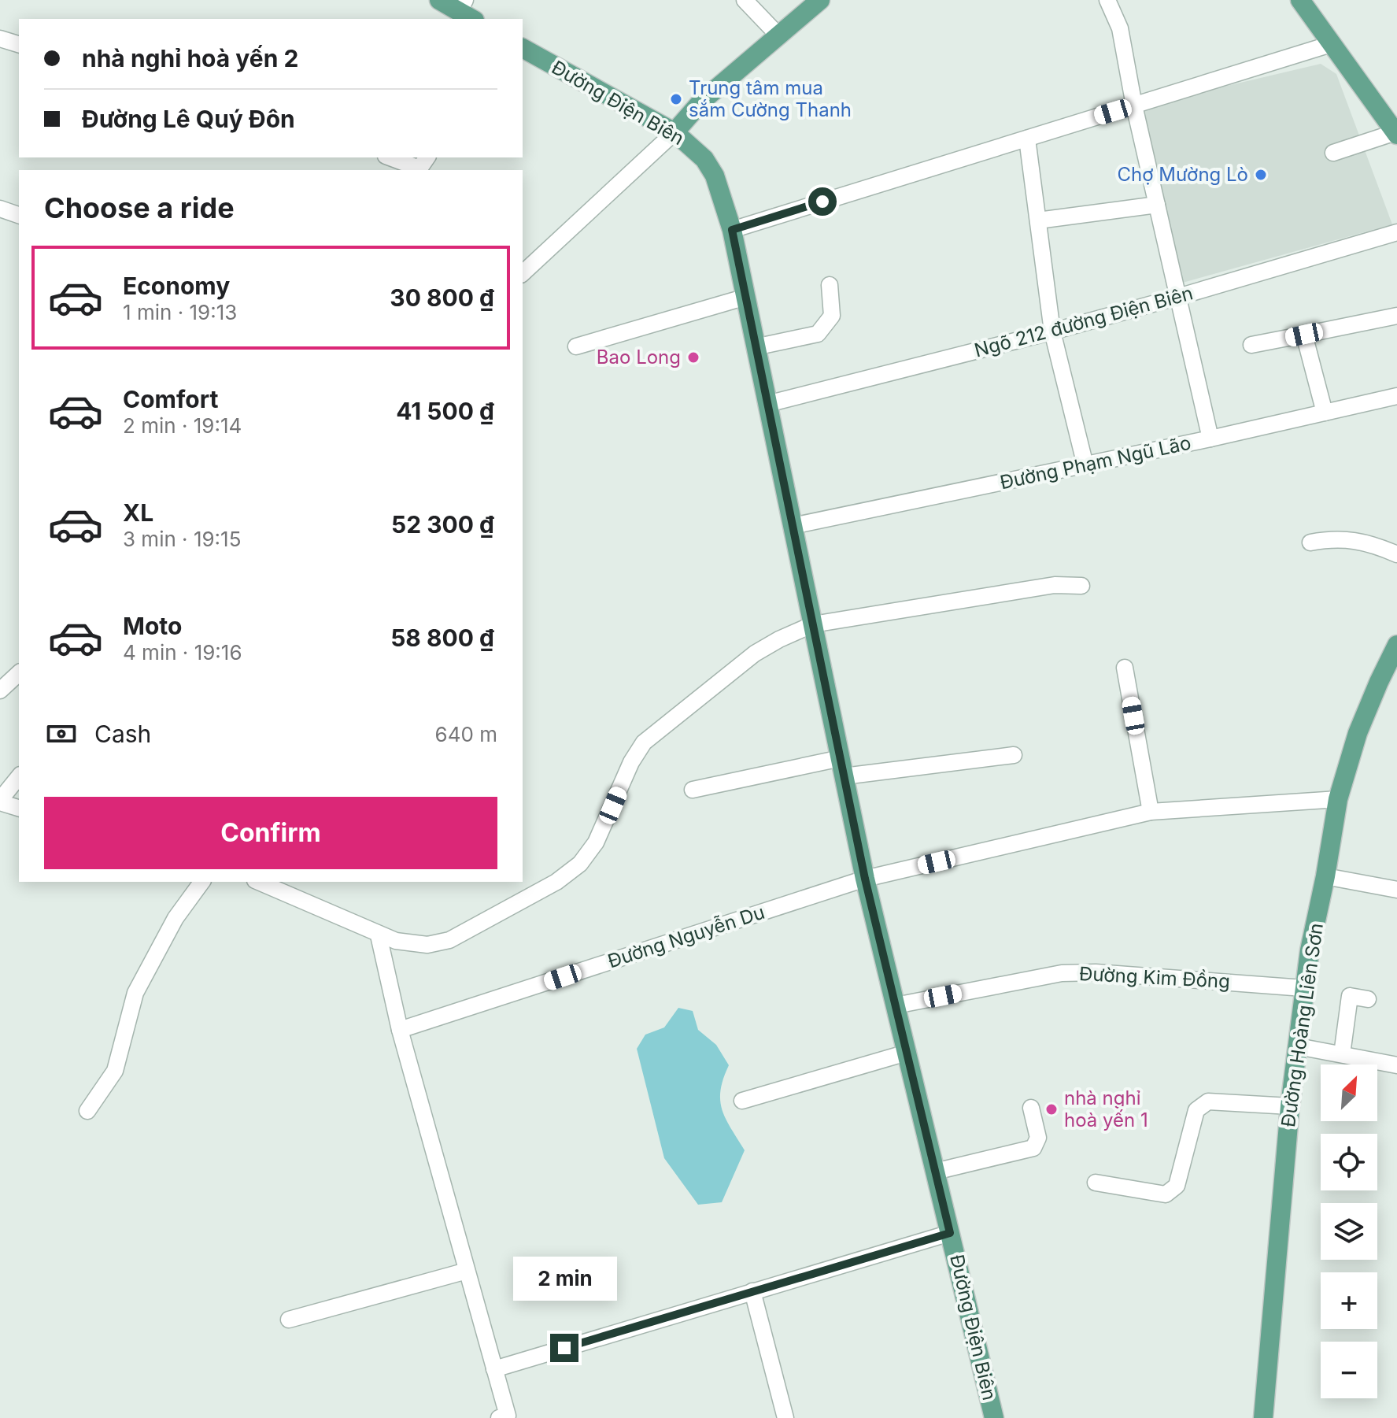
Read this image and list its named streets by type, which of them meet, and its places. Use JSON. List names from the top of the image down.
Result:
{
  "streets": {
    "main road": ["Đường Điện Biên", "Đường Hoàng Liên Sơn"],
    "street": [
      "Ngõ 212 đường Điện Biên",
      "Đường Phạm Ngũ Lão",
      "Đường Nguyễn Du",
      "Đường Kim Đồng"
    ]
  },
  "crossings": [
    ["Đường Điện Biên", "Ngõ 212 đường Điện Biên"],
    ["Đường Điện Biên", "Đường Phạm Ngũ Lão"],
    ["Đường Điện Biên", "Đường Nguyễn Du"],
    ["Đường Điện Biên", "Đường Kim Đồng"],
    ["Đường Nguyễn Du", "Đường Hoàng Liên Sơn"],
    ["Đường Kim Đồng", "Đường Hoàng Liên Sơn"]
  ],
  "places": [
    "Trung tâm mua sắm Cường Thanh",
    "Chợ Mường Lò",
    "Bao Long",
    "nhà nghỉ hoà yến 1"
  ],
  "north": "top right",
  "page": {
    "banner": ["nhà nghỉ hoà yến 2", "Đường Lê Quý Đôn"],
    "heading": "Choose a ride",
    "list": [
      {
        "name": "Economy",
        "note": "1 min · 19:13",
        "value": "30 800 ₫"
      },
      {
        "name": "Comfort",
        "note": "2 min · 19:14",
        "value": "41 500 ₫"
      },
      {
        "name": "XL",
        "note": "3 min · 19:15",
        "value": "52 300 ₫"
      },
      {
        "name": "Moto",
        "note": "4 min · 19:16",
        "value": "58 800 ₫"
      }
    ],
    "pay": ["Cash", "640 m"],
    "buttons": "Confirm",
    "map_buttons": ["+", "−"],
    "bubble": "2 min"
  }
}
